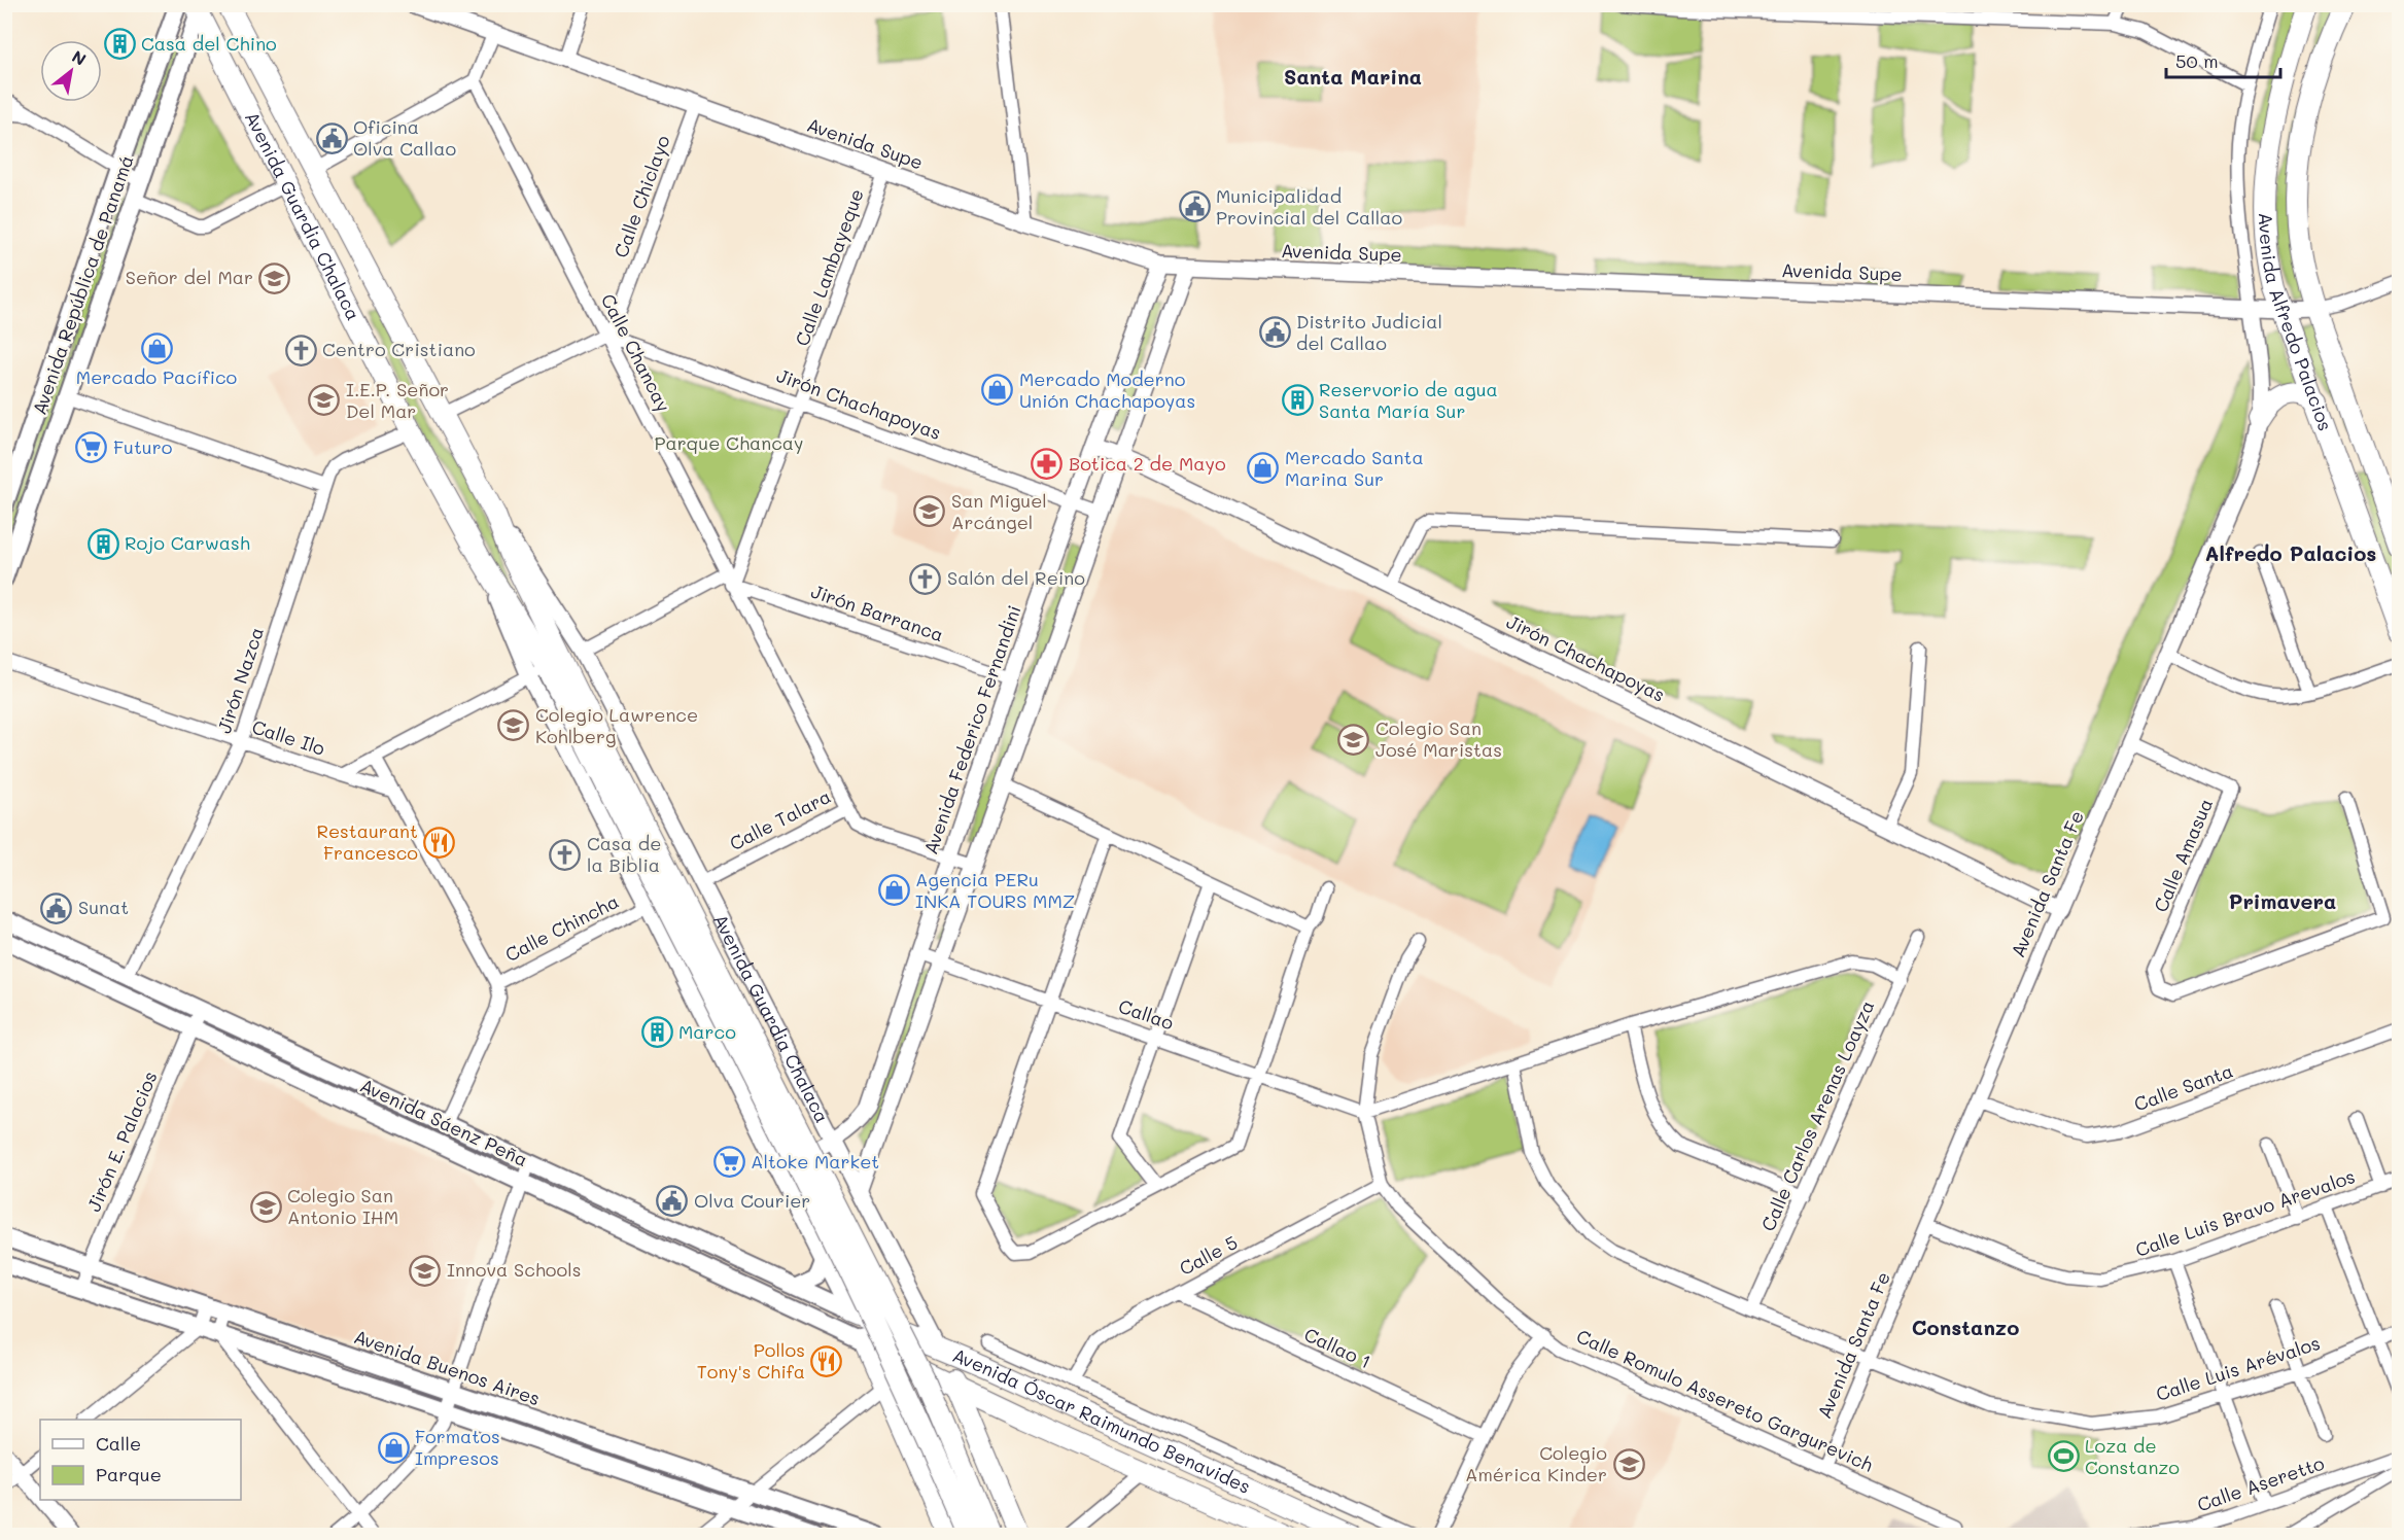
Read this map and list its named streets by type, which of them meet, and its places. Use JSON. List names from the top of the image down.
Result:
{
  "streets": {
    "main road": [
      "Avenida Guardia Chalaca",
      "Avenida República de Panamá",
      "Avenida Alfredo Palacios",
      "Avenida Sáenz Peña",
      "Avenida Buenos Aires",
      "Avenida Óscar Raimundo Benavides"
    ],
    "street": [
      "Avenida Supe",
      "Calle Chiclayo",
      "Calle Lambayeque",
      "Calle Chancay",
      "Jirón Chachapoyas",
      "Jirón Barranca",
      "Jirón Nazca",
      "Avenida Federico Fernandini",
      "Calle Ilo",
      "Calle Talara",
      "Calle Amasua",
      "Avenida Santa Fe",
      "Calle Chincha",
      "Callao",
      "Calle Santa",
      "Calle Carlos Arenas Loayza",
      "Jirón E. Palacios",
      "Calle Luis Bravo Arevalos",
      "Calle 5",
      "Callao 1",
      "Calle Luis Arévalos",
      "Calle Romulo Assereto Gargurevich",
      "Calle Aseretto"
    ]
  },
  "crossings": [
    ["Avenida Supe", "Calle Chiclayo"],
    ["Avenida Supe", "Calle Lambayeque"],
    ["Avenida Supe", "Avenida Alfredo Palacios"],
    ["Avenida Supe", "Avenida Federico Fernandini"],
    ["Avenida Supe", "Avenida Santa Fe"],
    ["Calle Chiclayo", "Calle Chancay"],
    ["Calle Chiclayo", "Jirón Chachapoyas"],
    ["Avenida Guardia Chalaca", "Avenida República de Panamá"],
    ["Avenida Guardia Chalaca", "Jirón Nazca"],
    ["Avenida Guardia Chalaca", "Avenida Federico Fernandini"],
    ["Avenida Guardia Chalaca", "Calle Ilo"],
    ["Avenida Guardia Chalaca", "Calle Talara"],
    ["Avenida Guardia Chalaca", "Calle Chincha"],
    ["Avenida Guardia Chalaca", "Avenida Sáenz Peña"],
    ["Avenida Guardia Chalaca", "Avenida Óscar Raimundo Benavides"],
    ["Calle Lambayeque", "Calle Chancay"],
    ["Calle Lambayeque", "Jirón Chachapoyas"],
    ["Calle Lambayeque", "Jirón Barranca"],
    ["Calle Chancay", "Jirón Chachapoyas"],
    ["Calle Chancay", "Jirón Barranca"],
    ["Calle Chancay", "Calle Talara"],
    ["Jirón Chachapoyas", "Avenida Federico Fernandini"],
    ["Jirón Chachapoyas", "Avenida Santa Fe"],
    ["Jirón Barranca", "Avenida Federico Fernandini"],
    ["Jirón Nazca", "Calle Ilo"],
    ["Jirón Nazca", "Avenida Sáenz Peña"],
    ["Avenida Federico Fernandini", "Calle Talara"],
    ["Avenida Federico Fernandini", "Callao"],
    ["Calle Amasua", "Avenida Santa Fe"],
    ["Avenida Santa Fe", "Calle Santa"],
    ["Avenida Santa Fe", "Calle Luis Bravo Arevalos"],
    ["Avenida Santa Fe", "Calle Luis Arévalos"],
    ["Avenida Santa Fe", "Calle Romulo Assereto Gargurevich"],
    ["Calle Chincha", "Avenida Sáenz Peña"],
    ["Callao", "Calle Romulo Assereto Gargurevich"],
    ["Calle Carlos Arenas Loayza", "Calle Luis Arévalos"],
    ["Avenida Sáenz Peña", "Jirón E. Palacios"],
    ["Avenida Sáenz Peña", "Avenida Óscar Raimundo Benavides"],
    ["Jirón E. Palacios", "Avenida Buenos Aires"],
    ["Calle 5", "Callao 1"],
    ["Calle 5", "Calle Romulo Assereto Gargurevich"],
    ["Calle 5", "Avenida Óscar Raimundo Benavides"]
  ],
  "districts": [
    "Santa Marina",
    "Alfredo Palacios",
    "Primavera",
    "Constanzo"
  ],
  "parks": ["Parque Chancay"],
  "places": {
    "building": [
      "Casa del Chino",
      "Reservorio de agua Santa María Sur",
      "Rojo Carwash",
      "Marco"
    ],
    "public building": [
      "Oficina Olva Callao",
      "Municipalidad Provincial del Callao",
      "Distrito Judicial del Callao",
      "Sunat",
      "Olva Courier"
    ],
    "school or university": [
      "Señor del Mar",
      "I.E.P. Señor Del Mar",
      "San Miguel Arcángel",
      "Colegio Lawrence Kohlberg",
      "Colegio San José Maristas",
      "Colegio San Antonio IHM",
      "Innova Schools",
      "Colegio América Kinder"
    ],
    "shop": [
      "Mercado Pacífico",
      "Mercado Moderno Unión Chachapoyas",
      "Mercado Santa Marina Sur",
      "Agencia PERu INKA TOURS MMZ",
      "Formatos Impresos"
    ],
    "church": ["Centro Cristiano", "Salón del Reino", "Casa de la Biblia"],
    "supermarket": ["Futuro", "Altoke Market"],
    "pharmacy": ["Botica 2 de Mayo"],
    "restaurant": ["Restaurant Francesco", "Pollos Tony's Chifa"],
    "sports": ["Loza de Constanzo"]
  },
  "legend": ["Calle", "Parque"],
  "scale_bar": "50 m",
  "north": "top right"
}
